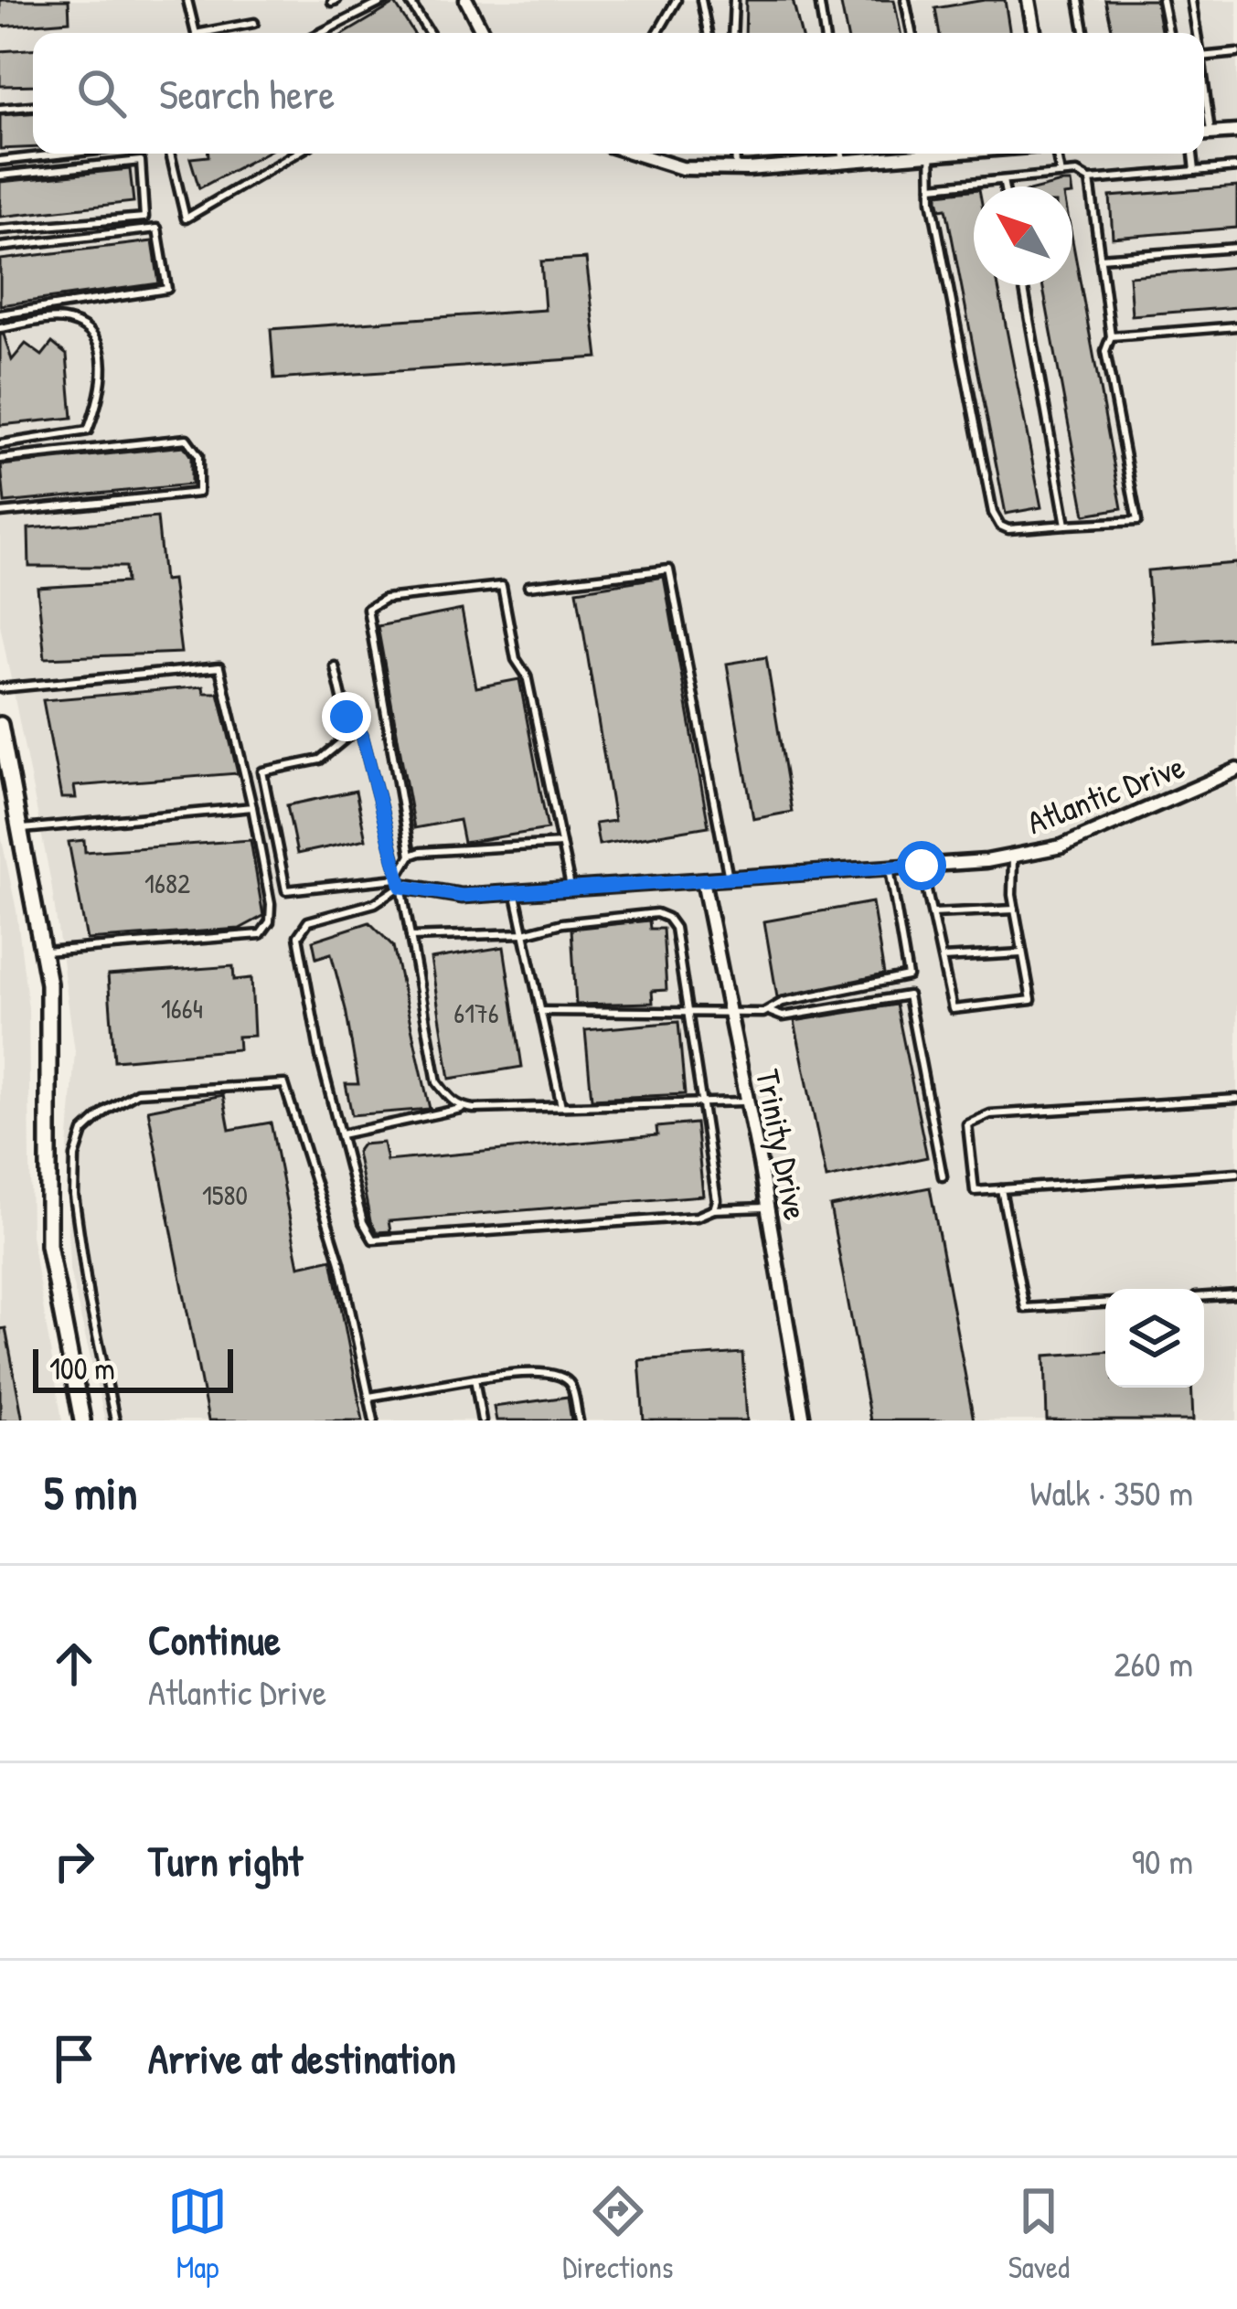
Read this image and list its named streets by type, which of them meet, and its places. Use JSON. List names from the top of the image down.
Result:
{
  "streets": {
    "street": ["Atlantic Drive", "Trinity Drive"]
  },
  "crossings": [
    ["Atlantic Drive", "Trinity Drive"]
  ],
  "house_numbers": [
    "1682",
    "1664",
    "6176",
    "1580"
  ],
  "scale_bar": "100 m",
  "north": "top left",
  "page": {
    "search": "Search here",
    "scale": "100 m",
    "heading": ["5 min", "Walk · 350 m"],
    "list": [
      ["Continue", "Atlantic Drive", "260 m"],
      ["Turn right", "90 m"],
      "Arrive at destination"
    ],
    "nav": ["Map", "Directions", "Saved"]
  }
}
